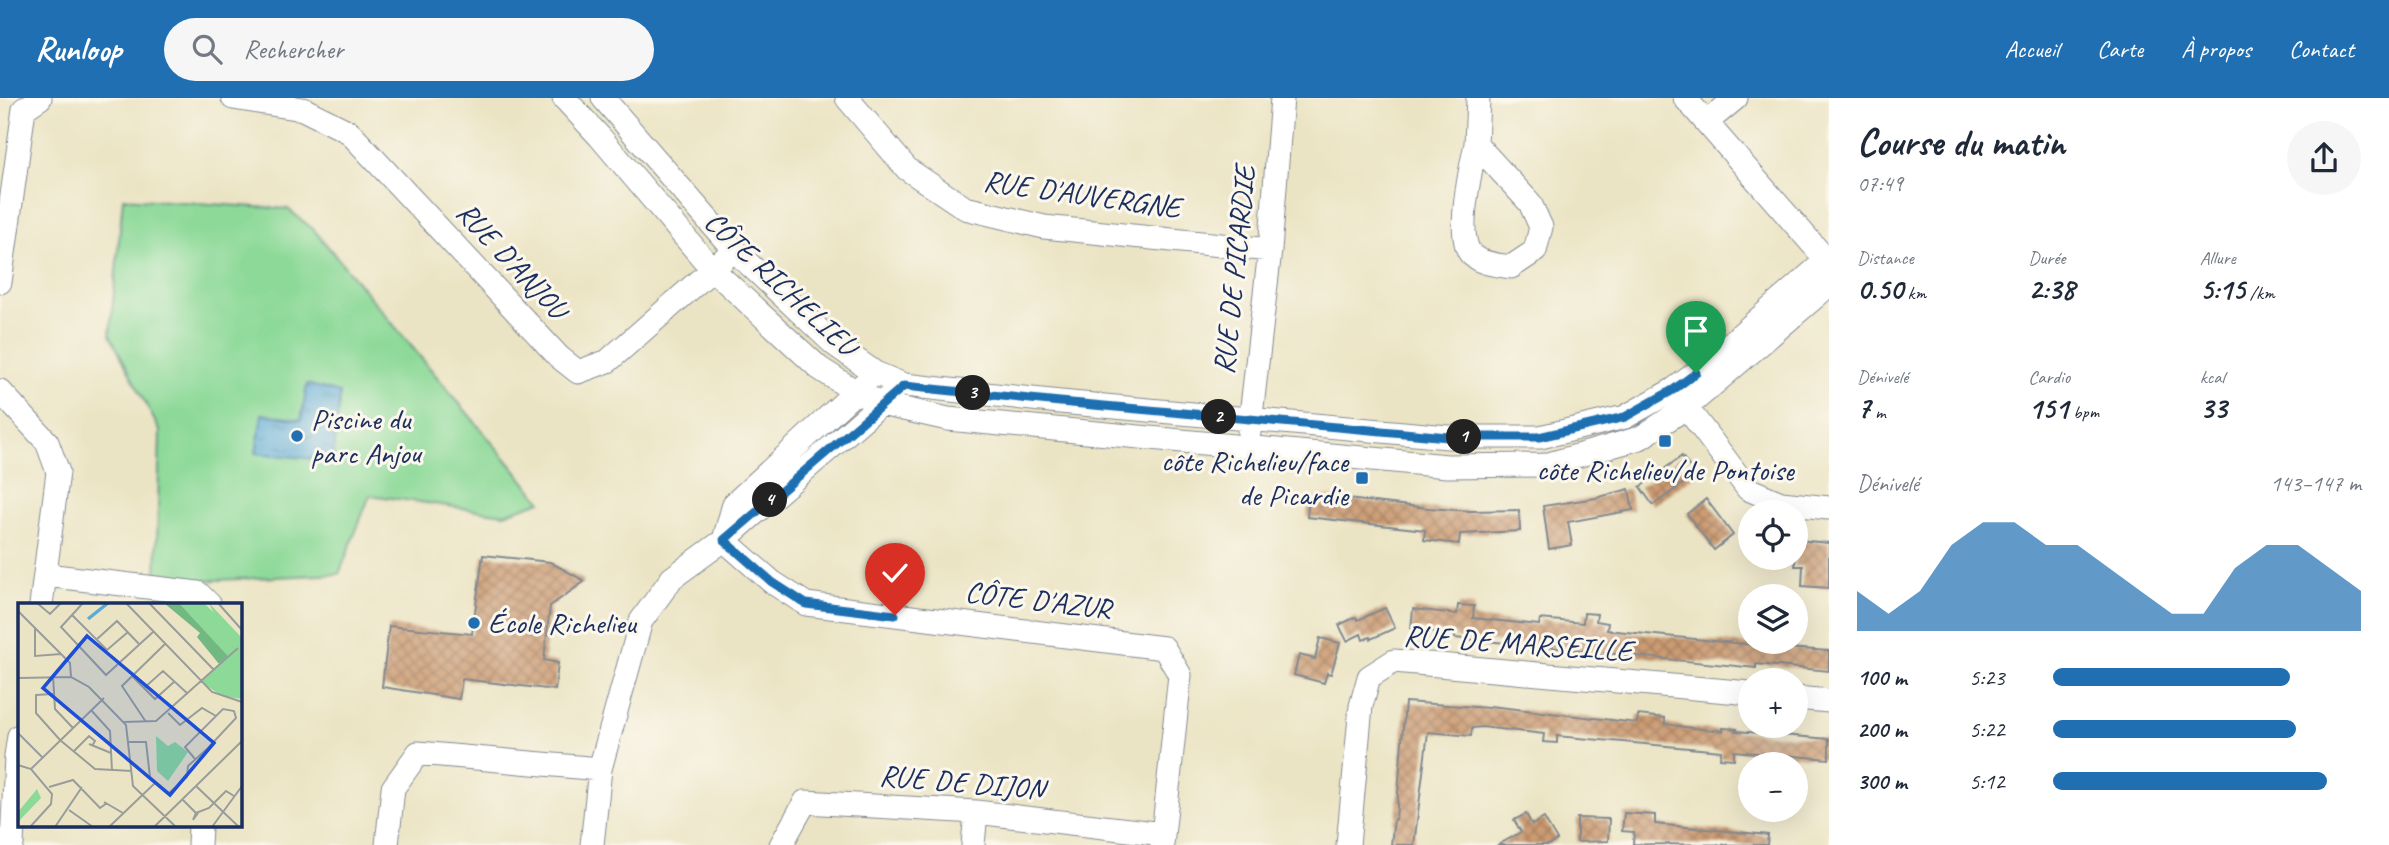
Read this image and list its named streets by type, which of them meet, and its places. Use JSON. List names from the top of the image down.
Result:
{
  "streets": {
    "street": [
      "RUE D'AUVERGNE",
      "RUE D'ANJOU",
      "RUE DE PICARDIE",
      "CÔTE RICHELIEU",
      "CÔTE D'AZUR",
      "RUE DE MARSEILLE",
      "RUE DE DIJON"
    ]
  },
  "crossings": [
    ["RUE D'AUVERGNE", "RUE DE PICARDIE"],
    ["RUE D'ANJOU", "CÔTE RICHELIEU"],
    ["RUE DE PICARDIE", "CÔTE RICHELIEU"],
    ["CÔTE D'AZUR", "RUE DE DIJON"]
  ],
  "places": {
    "other": ["Piscine du parc Anjou", "École Richelieu"],
    "transit": ["côte Richelieu/de Pontoise", "côte Richelieu/face de Picardie"]
  },
  "page": {
    "header": "Runloop",
    "search": "Rechercher",
    "nav": [
      "Accueil",
      "Carte",
      "À propos",
      "Contact"
    ],
    "heading": ["Course du matin", "07:49"],
    "stats": [
      ["Distance", "0.50 km"],
      ["Durée", "2:38"],
      ["Allure", "5:15 /km"],
      ["Dénivelé", "7 m"],
      ["Cardio", "151 bpm"],
      ["kcal", "33"]
    ],
    "pins": [
      "3",
      "2",
      "1",
      "4"
    ],
    "chart": ["Dénivelé", "143–147 m"],
    "map_buttons": ["+", "−"],
    "list": [
      {
        "name": "100 m",
        "note": "5:23"
      },
      {
        "name": "200 m",
        "note": "5:22"
      },
      {
        "name": "300 m",
        "note": "5:12"
      }
    ]
  }
}
